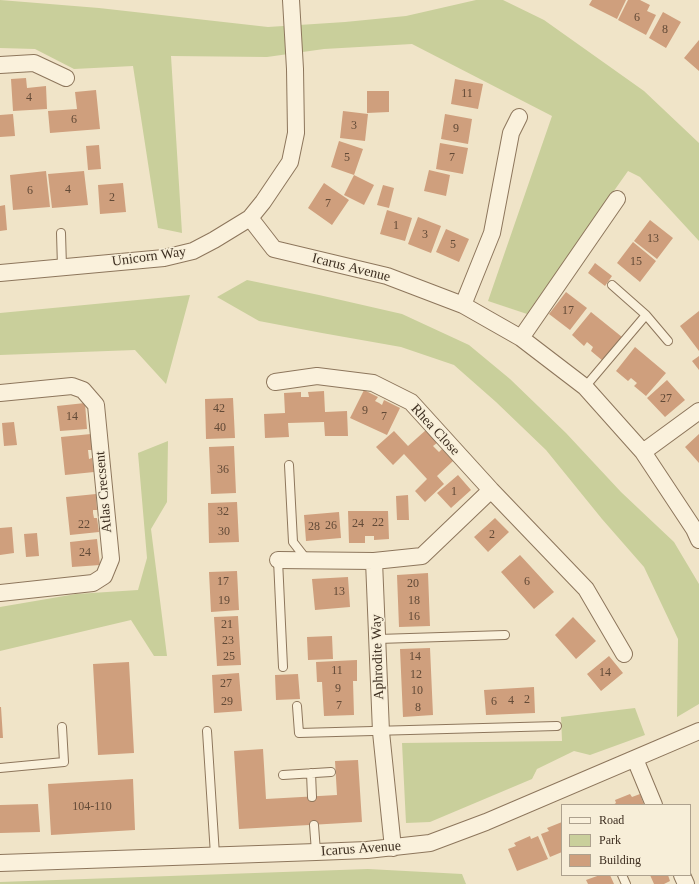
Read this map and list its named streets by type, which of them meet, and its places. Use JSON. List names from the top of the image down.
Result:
{
  "streets": {
    "street": [
      "Unicorn Way",
      "Icarus Avenue",
      "Rhea Close",
      "Atlas Crecsent",
      "Aphrodite Way"
    ]
  },
  "crossings": [
    ["Unicorn Way", "Icarus Avenue"],
    ["Icarus Avenue", "Aphrodite Way"]
  ],
  "house_numbers": [
    "6",
    "8",
    "11",
    "4",
    "6",
    "3",
    "9",
    "5",
    "7",
    "4",
    "6",
    "2",
    "7",
    "1",
    "3",
    "13",
    "5",
    "15",
    "17",
    "27",
    "42",
    "9",
    "14",
    "7",
    "40",
    "36",
    "1",
    "32",
    "22",
    "24",
    "22",
    "26",
    "28",
    "30",
    "2",
    "24",
    "17",
    "6",
    "20",
    "13",
    "19",
    "18",
    "16",
    "21",
    "23",
    "25",
    "14",
    "11",
    "14",
    "12",
    "27",
    "9",
    "10",
    "2",
    "4",
    "29",
    "6",
    "7",
    "8",
    "104-110"
  ],
  "legend": ["Road", "Park", "Building"]
}
